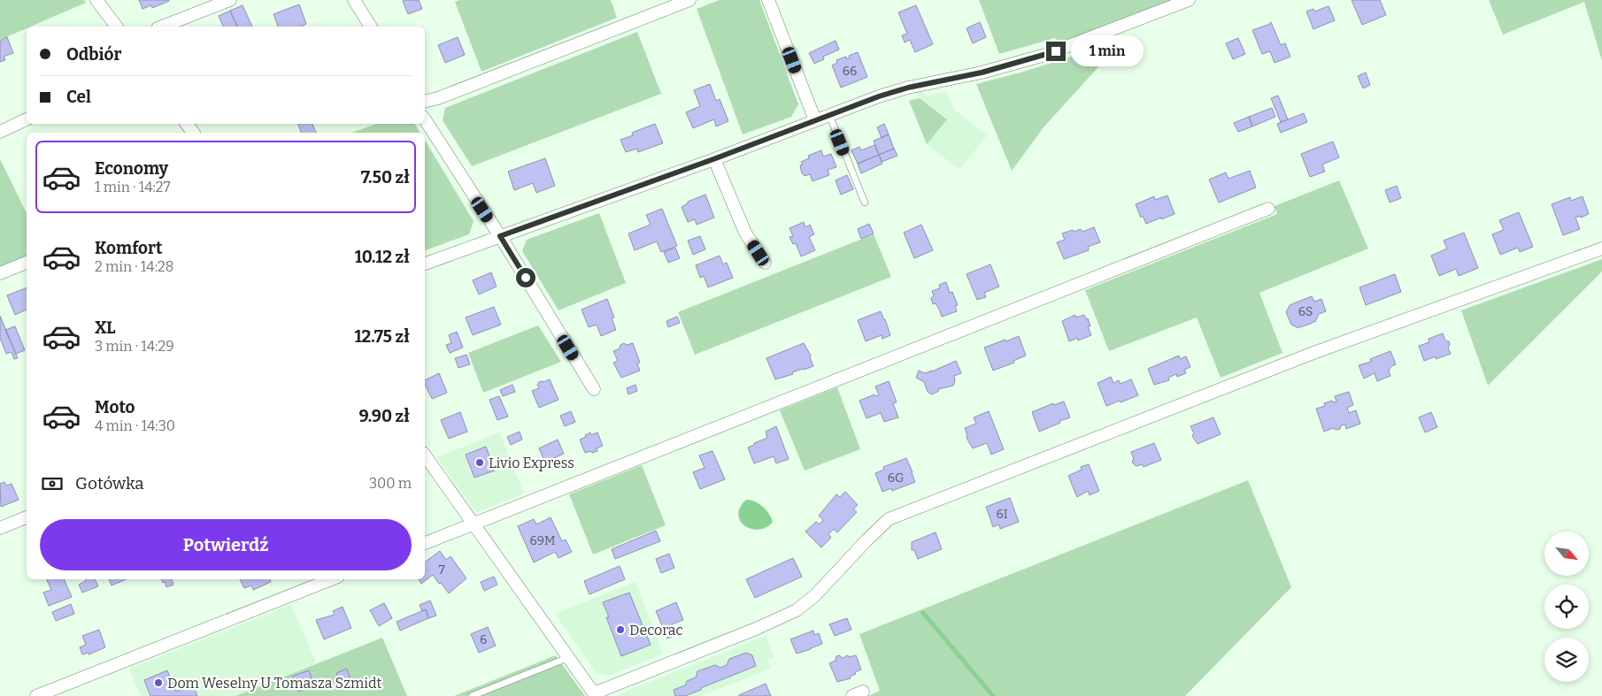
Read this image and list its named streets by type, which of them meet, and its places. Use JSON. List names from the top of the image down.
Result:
{
  "places": ["Livio Express", "Decorac", "Dom Weselny U Tomasza Szmidt"],
  "house_numbers": [
    "66",
    "6S",
    "6G",
    "6I",
    "69M",
    "7",
    "6"
  ],
  "north": "bottom right",
  "page": {
    "banner": ["Odbiór", "Cel"],
    "bubble": "1 min",
    "list": [
      {
        "name": "Economy",
        "note": "1 min · 14:27",
        "value": "7.50 zł"
      },
      {
        "name": "Komfort",
        "note": "2 min · 14:28",
        "value": "10.12 zł"
      },
      {
        "name": "XL",
        "note": "3 min · 14:29",
        "value": "12.75 zł"
      },
      {
        "name": "Moto",
        "note": "4 min · 14:30",
        "value": "9.90 zł"
      }
    ],
    "pay": ["Gotówka", "300 m"],
    "buttons": "Potwierdź"
  }
}
